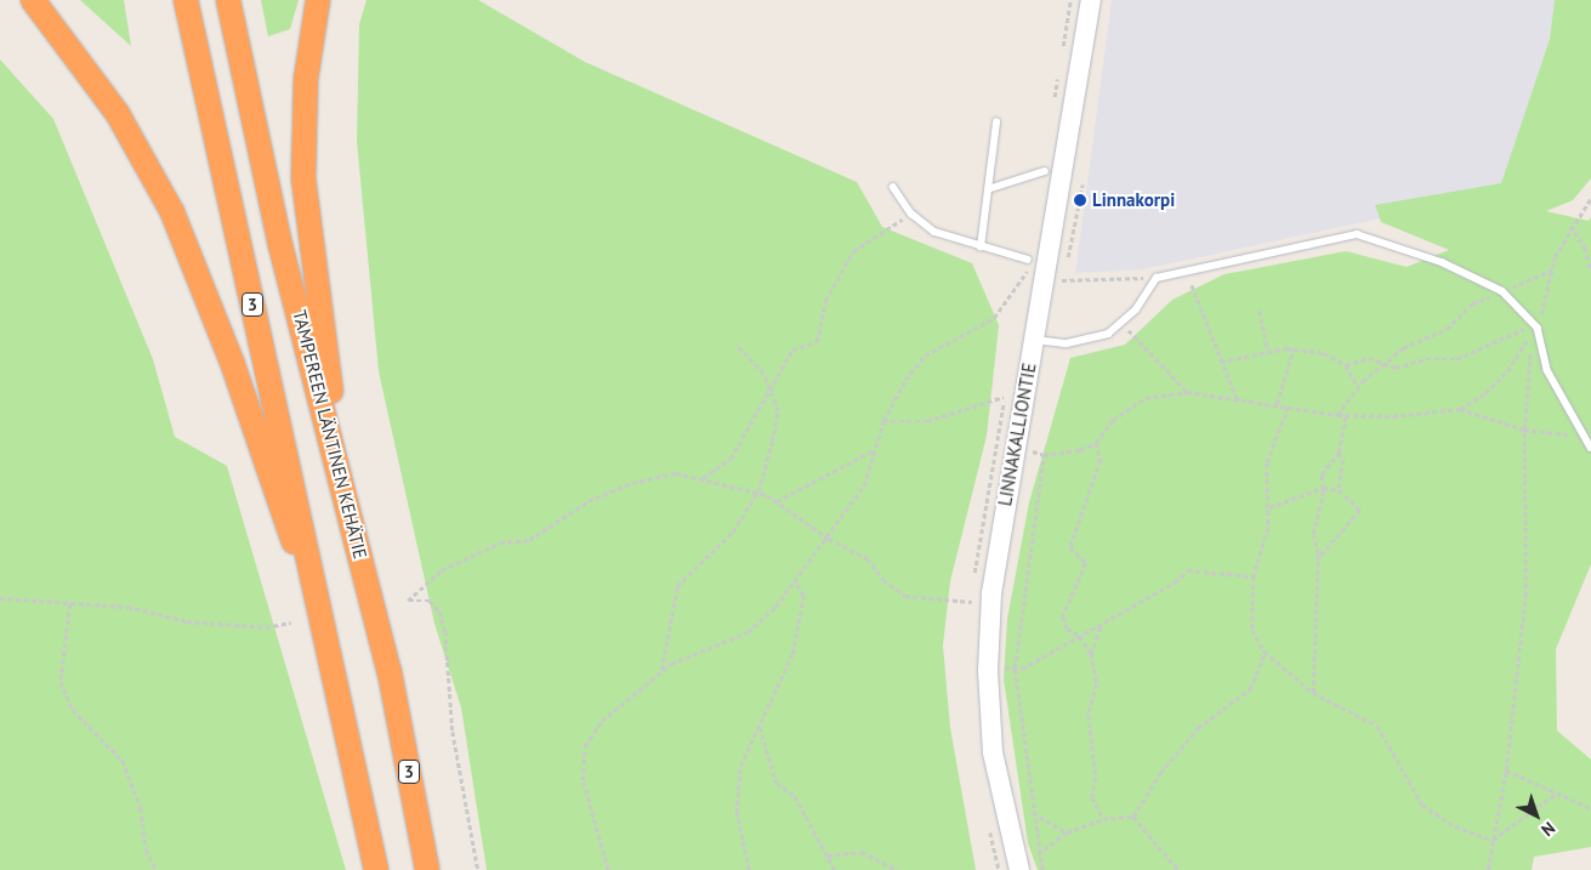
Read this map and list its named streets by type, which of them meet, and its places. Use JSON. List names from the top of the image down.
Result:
{
  "streets": {
    "highway": ["3", "TAMPEREEN LÄNTINEN KEHÄTIE"],
    "main road": ["LINNAKALLIONTIE"]
  },
  "places": ["Linnakorpi"],
  "north": "bottom right"
}
